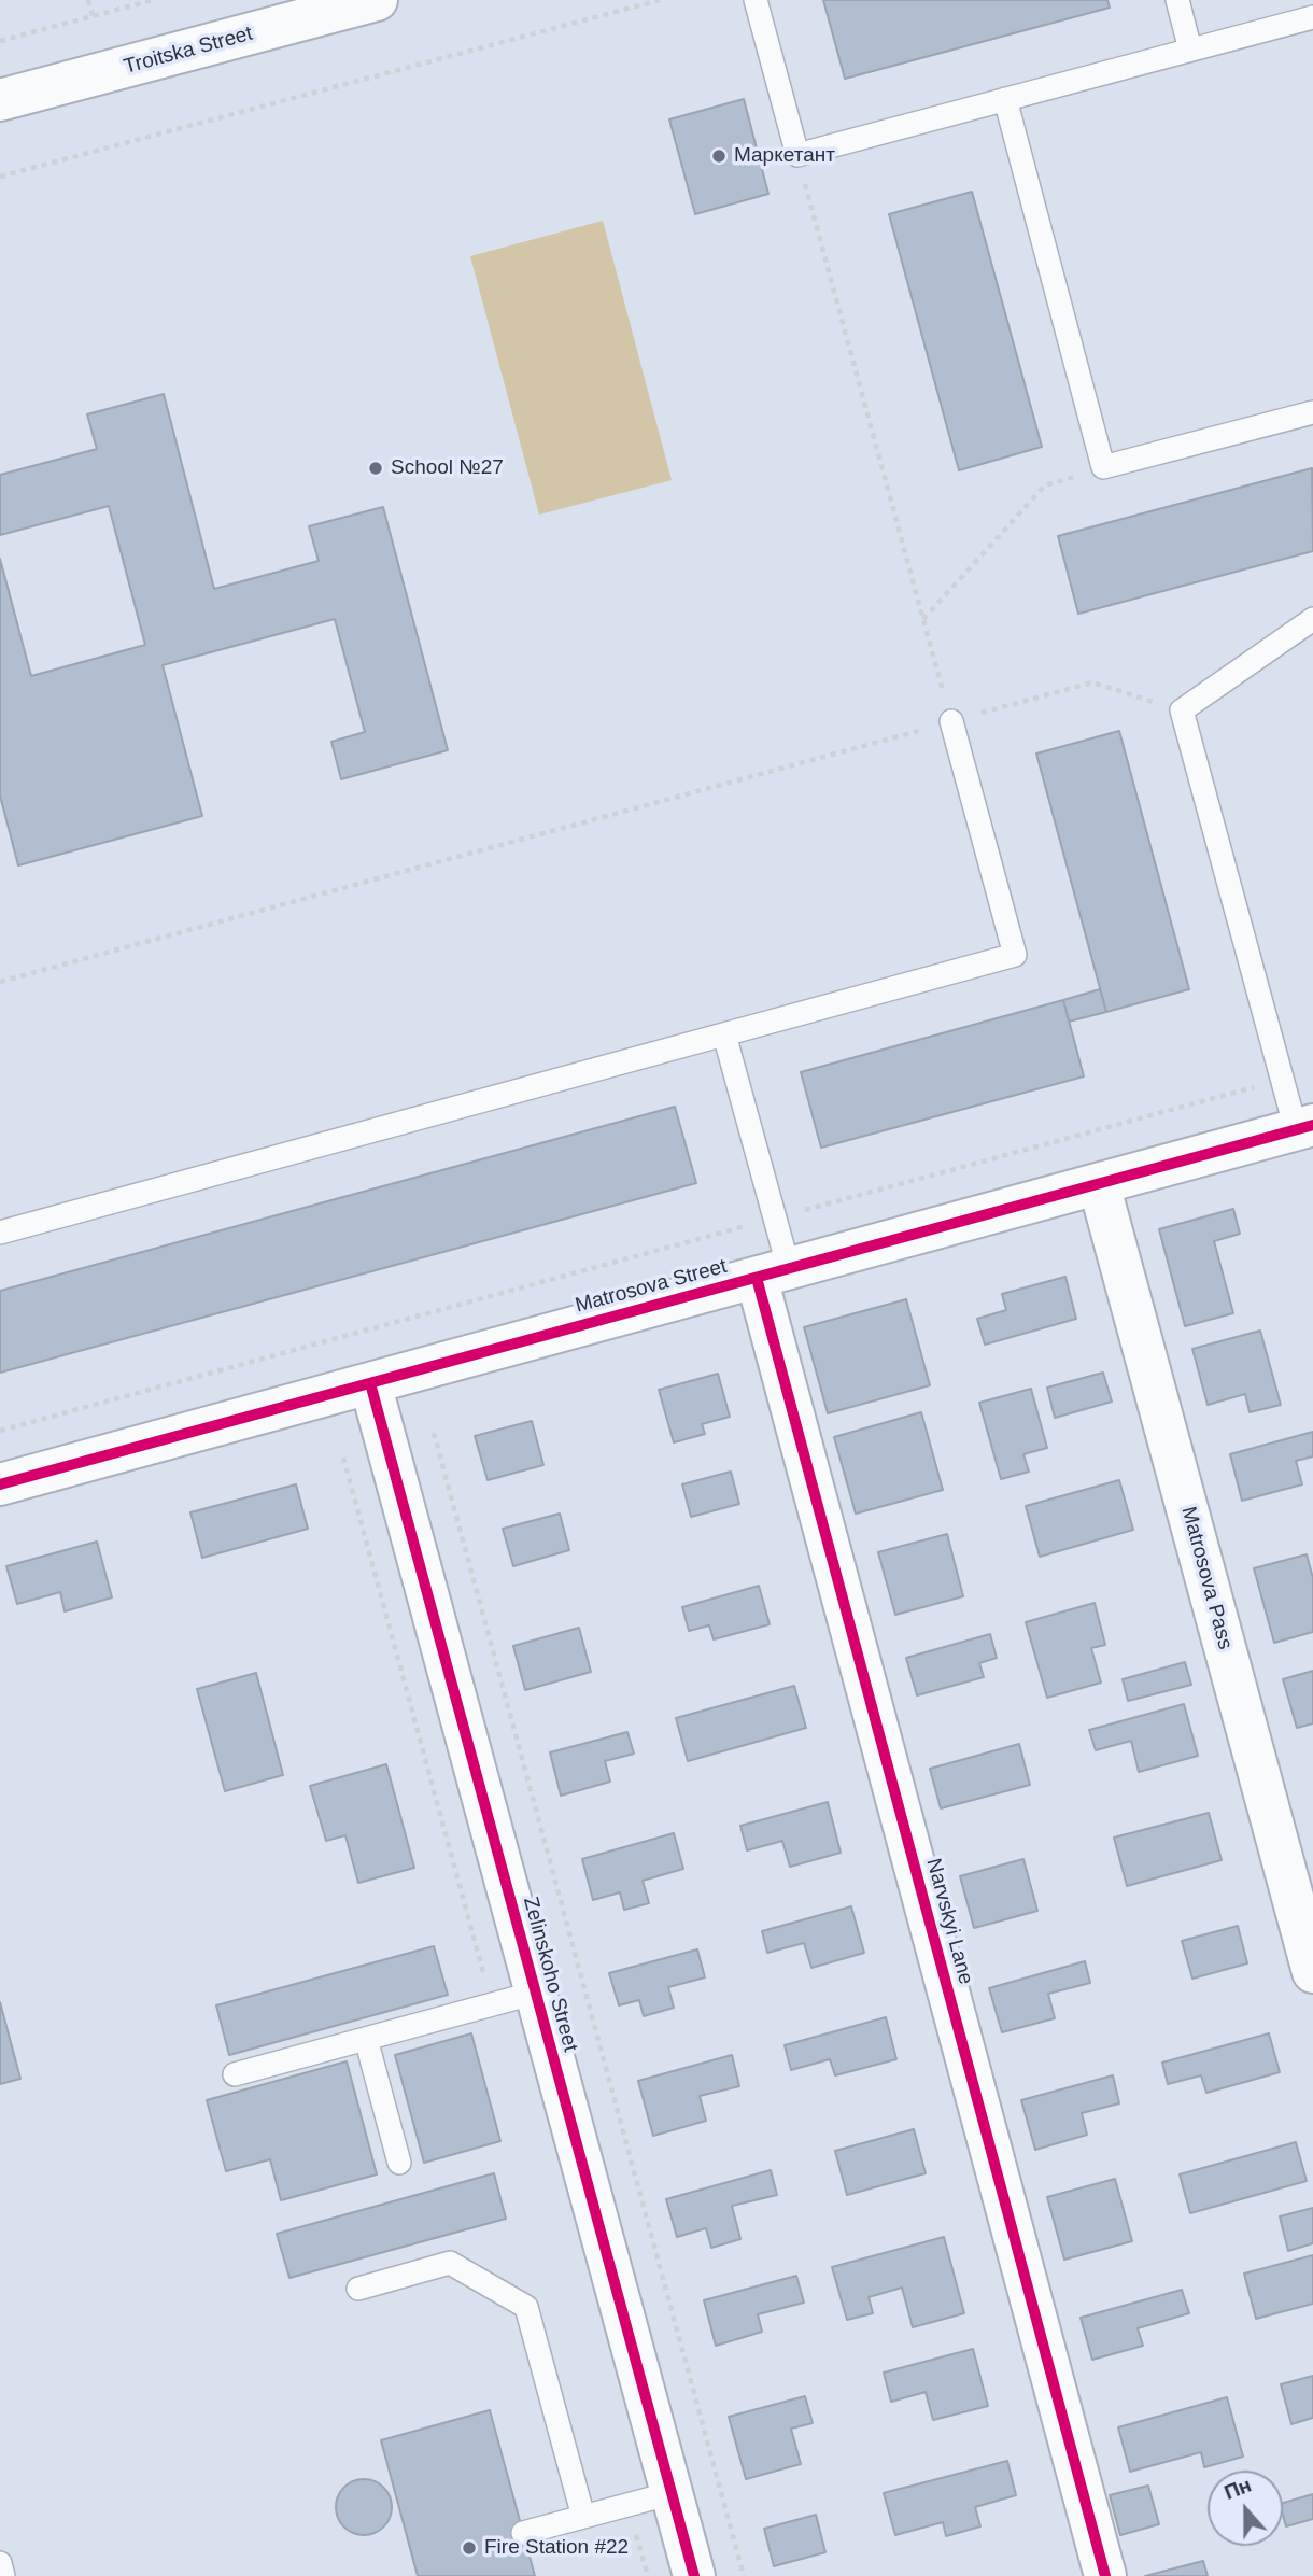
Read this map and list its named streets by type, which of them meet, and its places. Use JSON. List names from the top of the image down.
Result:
{
  "streets": {
    "street": [
      "Troitska Street",
      "Matrosova Street",
      "Matrosova Pass",
      "Narvskyi Lane",
      "Zelinskoho Street"
    ]
  },
  "crossings": [
    ["Matrosova Street", "Matrosova Pass"],
    ["Matrosova Street", "Narvskyi Lane"],
    ["Matrosova Street", "Zelinskoho Street"]
  ],
  "places": ["Маркетант", "School №27", "Fire Station #22"],
  "north": "top"
}
